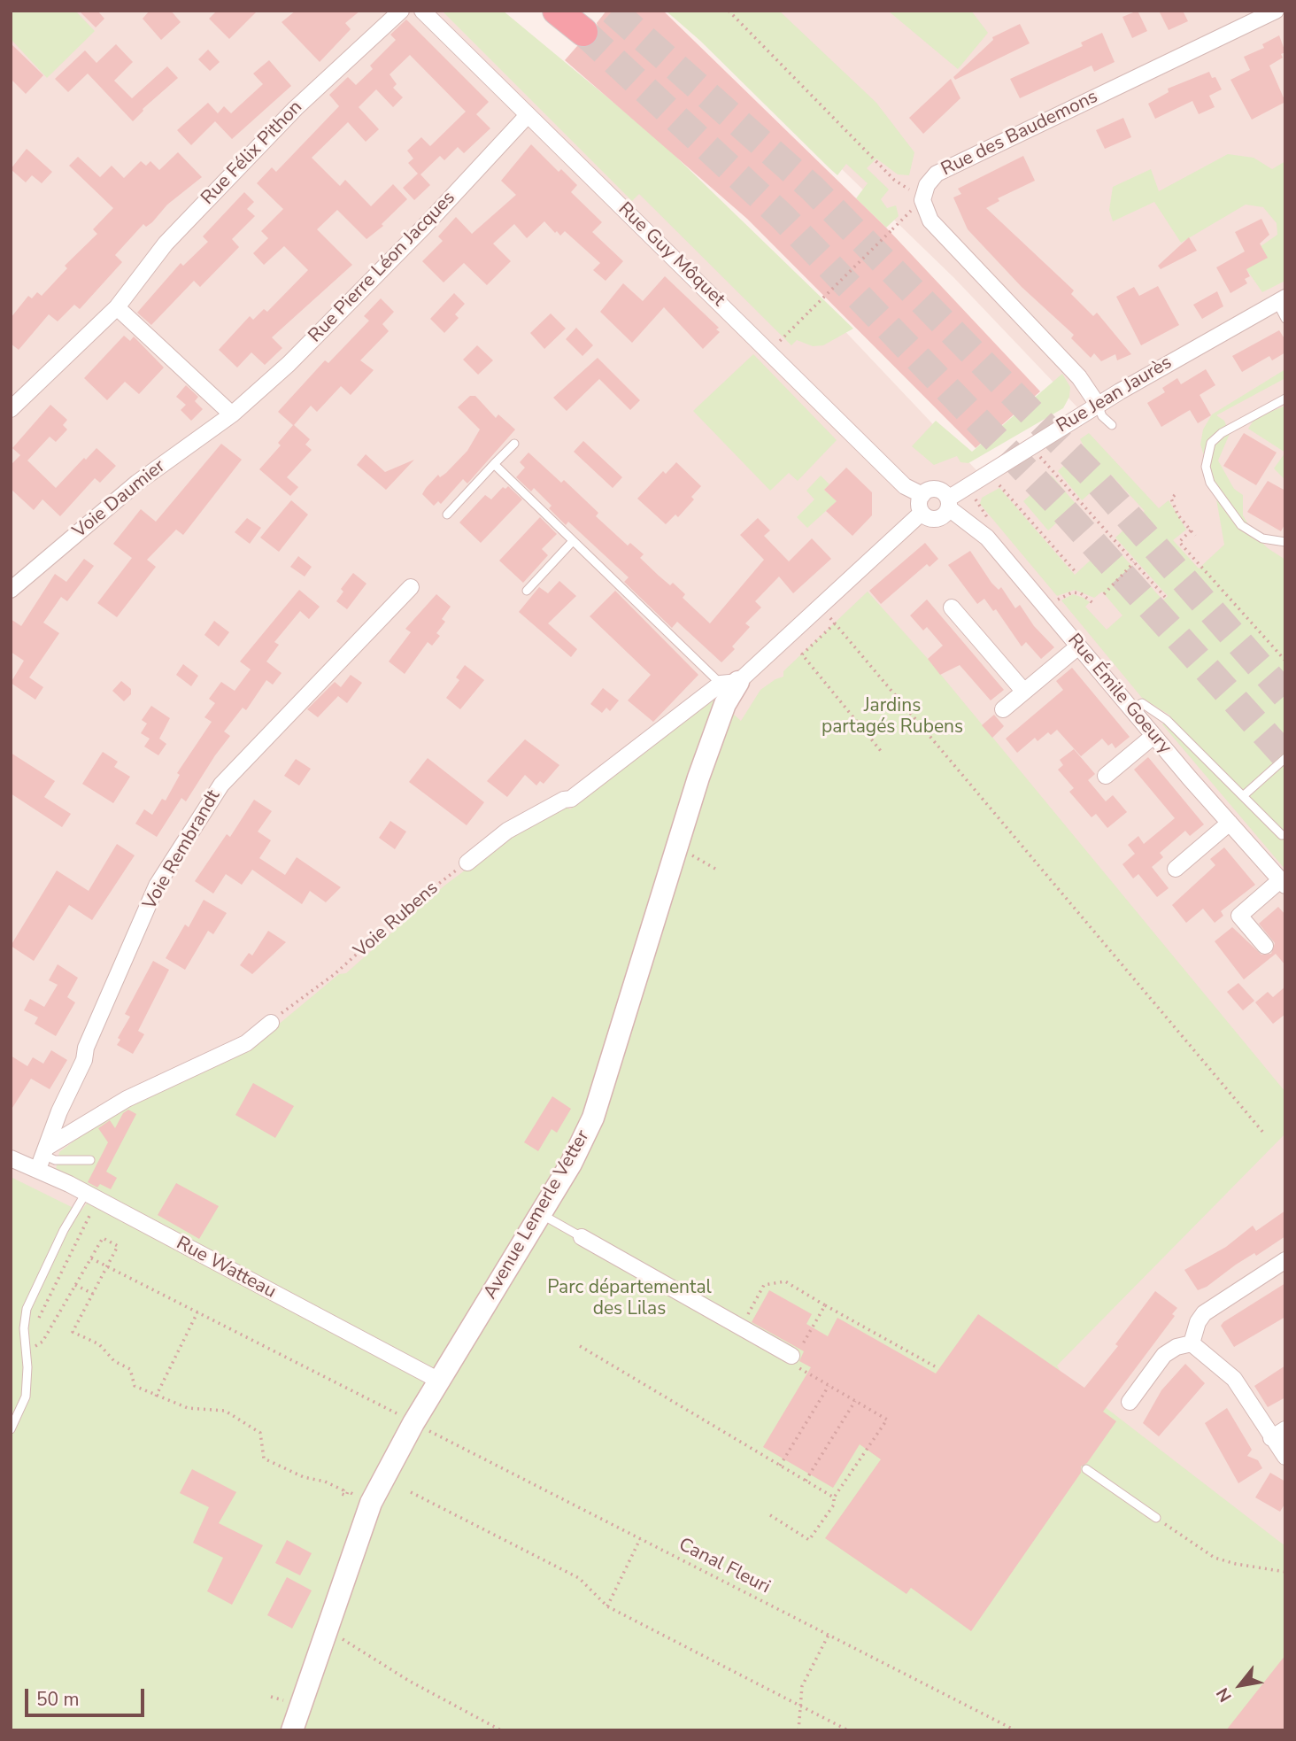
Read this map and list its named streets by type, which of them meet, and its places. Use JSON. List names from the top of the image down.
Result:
{
  "streets": {
    "street": [
      "Rue des Baudemons",
      "Rue Félix Pithon",
      "Rue Guy Môquet",
      "Rue Pierre Léon Jacques",
      "Rue Jean Jaurès",
      "Voie Daumier",
      "Rue Émile Goeury",
      "Voie Rembrandt",
      "Avenue Lemerle Vetter",
      "Rue Watteau"
    ],
    "path": ["Voie Rubens", "Canal Fleuri"]
  },
  "crossings": [
    ["Rue Guy Môquet", "Rue Pierre Léon Jacques"],
    ["Rue Guy Môquet", "Rue Jean Jaurès"],
    ["Rue Guy Môquet", "Rue Émile Goeury"],
    ["Rue Pierre Léon Jacques", "Voie Daumier"],
    ["Rue Jean Jaurès", "Rue Émile Goeury"],
    ["Voie Rembrandt", "Rue Watteau"],
    ["Avenue Lemerle Vetter", "Rue Watteau"]
  ],
  "parks": ["Jardins partagés Rubens", "Parc départemental des Lilas"],
  "scale_bar": "50 m",
  "north": "bottom left"
}
